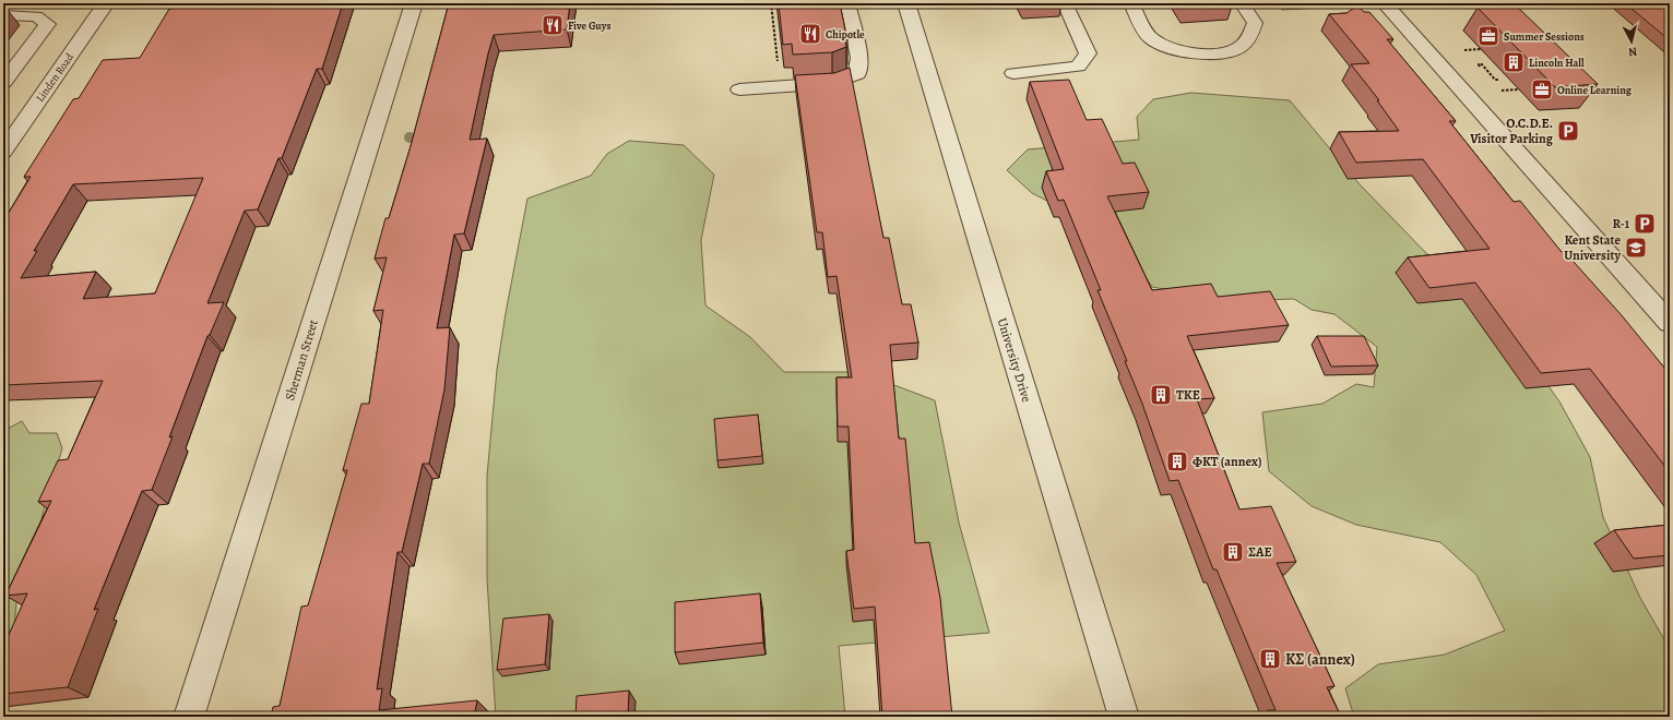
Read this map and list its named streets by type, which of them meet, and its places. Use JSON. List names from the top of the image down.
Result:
{
  "streets": {
    "street": ["Linden Road", "Sherman Street", "University Drive"]
  },
  "places": {
    "restaurant": ["Five Guys", "Chipotle"],
    "office": ["Summer Sessions", "Online Learning"],
    "building": [
      "Lincoln Hall",
      "TKE",
      "ΦΚΤ (annex)",
      "ΣΑΕ",
      "ΚΣ (annex)"
    ],
    "parking": ["O.C.D.E. Visitor Parking", "R-1"],
    "school or university": ["Kent State University"]
  },
  "north": "bottom"
}
